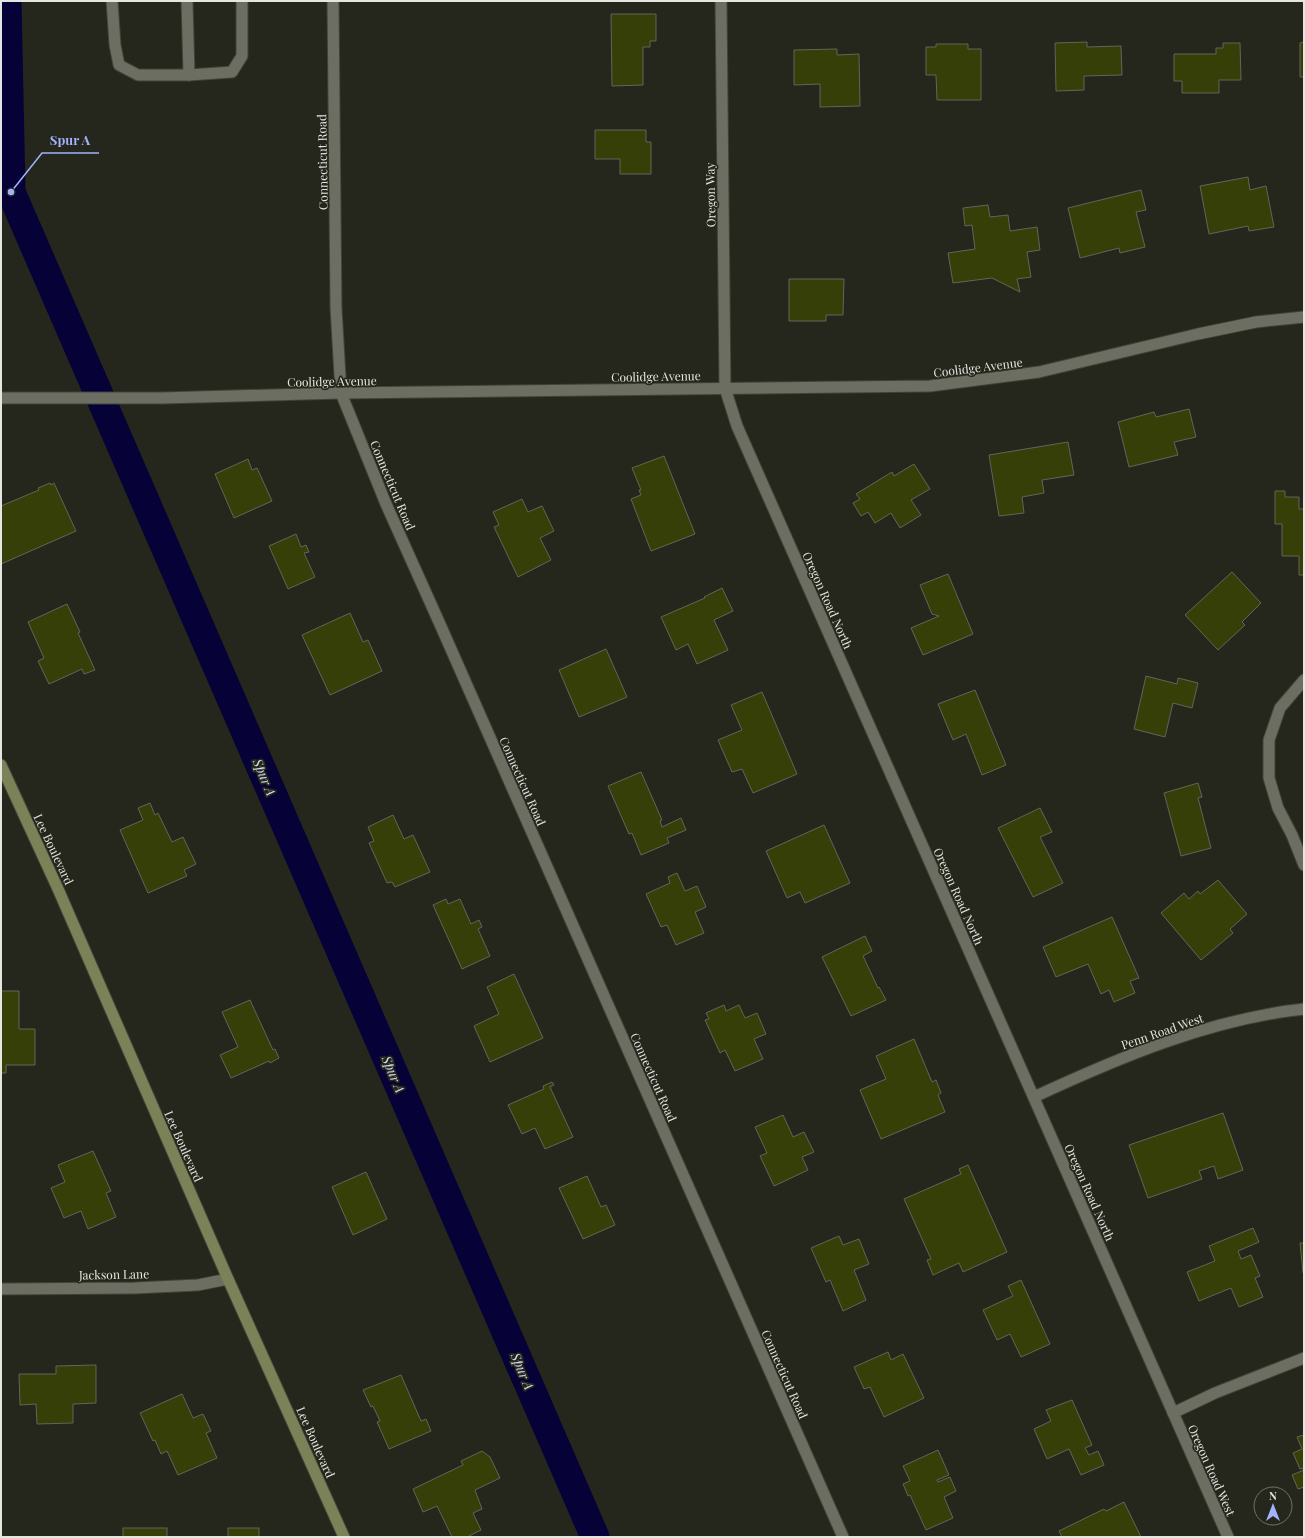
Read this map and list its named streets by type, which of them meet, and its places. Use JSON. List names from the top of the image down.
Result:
{
  "streets": {
    "main road": ["Lee Boulevard"],
    "street": [
      "Connecticut Road",
      "Oregon Way",
      "Coolidge Avenue",
      "Oregon Road North",
      "Penn Road West",
      "Jackson Lane",
      "Oregon Road West"
    ]
  },
  "crossings": [
    ["Connecticut Road", "Coolidge Avenue"],
    ["Oregon Way", "Coolidge Avenue"],
    ["Oregon Way", "Oregon Road North"],
    ["Coolidge Avenue", "Oregon Road North"],
    ["Oregon Road North", "Penn Road West"],
    ["Oregon Road North", "Oregon Road West"],
    ["Lee Boulevard", "Jackson Lane"]
  ],
  "water": ["Spur A"],
  "places": ["Spur A"],
  "north": "top"
}
